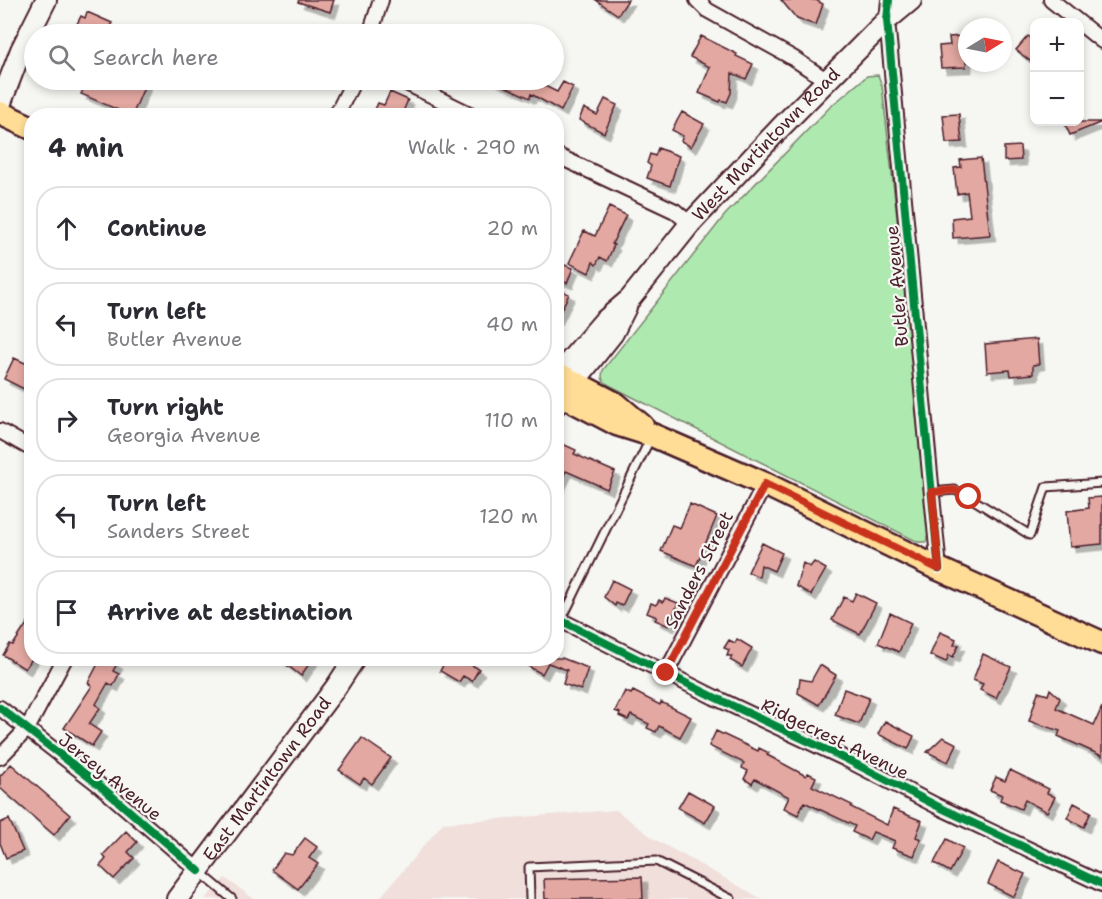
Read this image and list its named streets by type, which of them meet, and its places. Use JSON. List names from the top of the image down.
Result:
{
  "streets": {
    "main road": ["West Martintown Road", "East Martintown Road"],
    "street": [
      "Butler Avenue",
      "Sanders Street",
      "Ridgecrest Avenue",
      "Jersey Avenue"
    ]
  },
  "crossings": [
    ["West Martintown Road", "Butler Avenue"],
    ["Sanders Street", "Ridgecrest Avenue"],
    ["Jersey Avenue", "East Martintown Road"]
  ],
  "north": "right",
  "page": {
    "map_buttons": ["+", "−"],
    "search": "Search here",
    "heading": ["4 min", "Walk · 290 m"],
    "list": [
      ["Continue", "20 m"],
      ["Turn left", "Butler Avenue", "40 m"],
      ["Turn right", "Georgia Avenue", "110 m"],
      ["Turn left", "Sanders Street", "120 m"],
      "Arrive at destination"
    ]
  }
}
